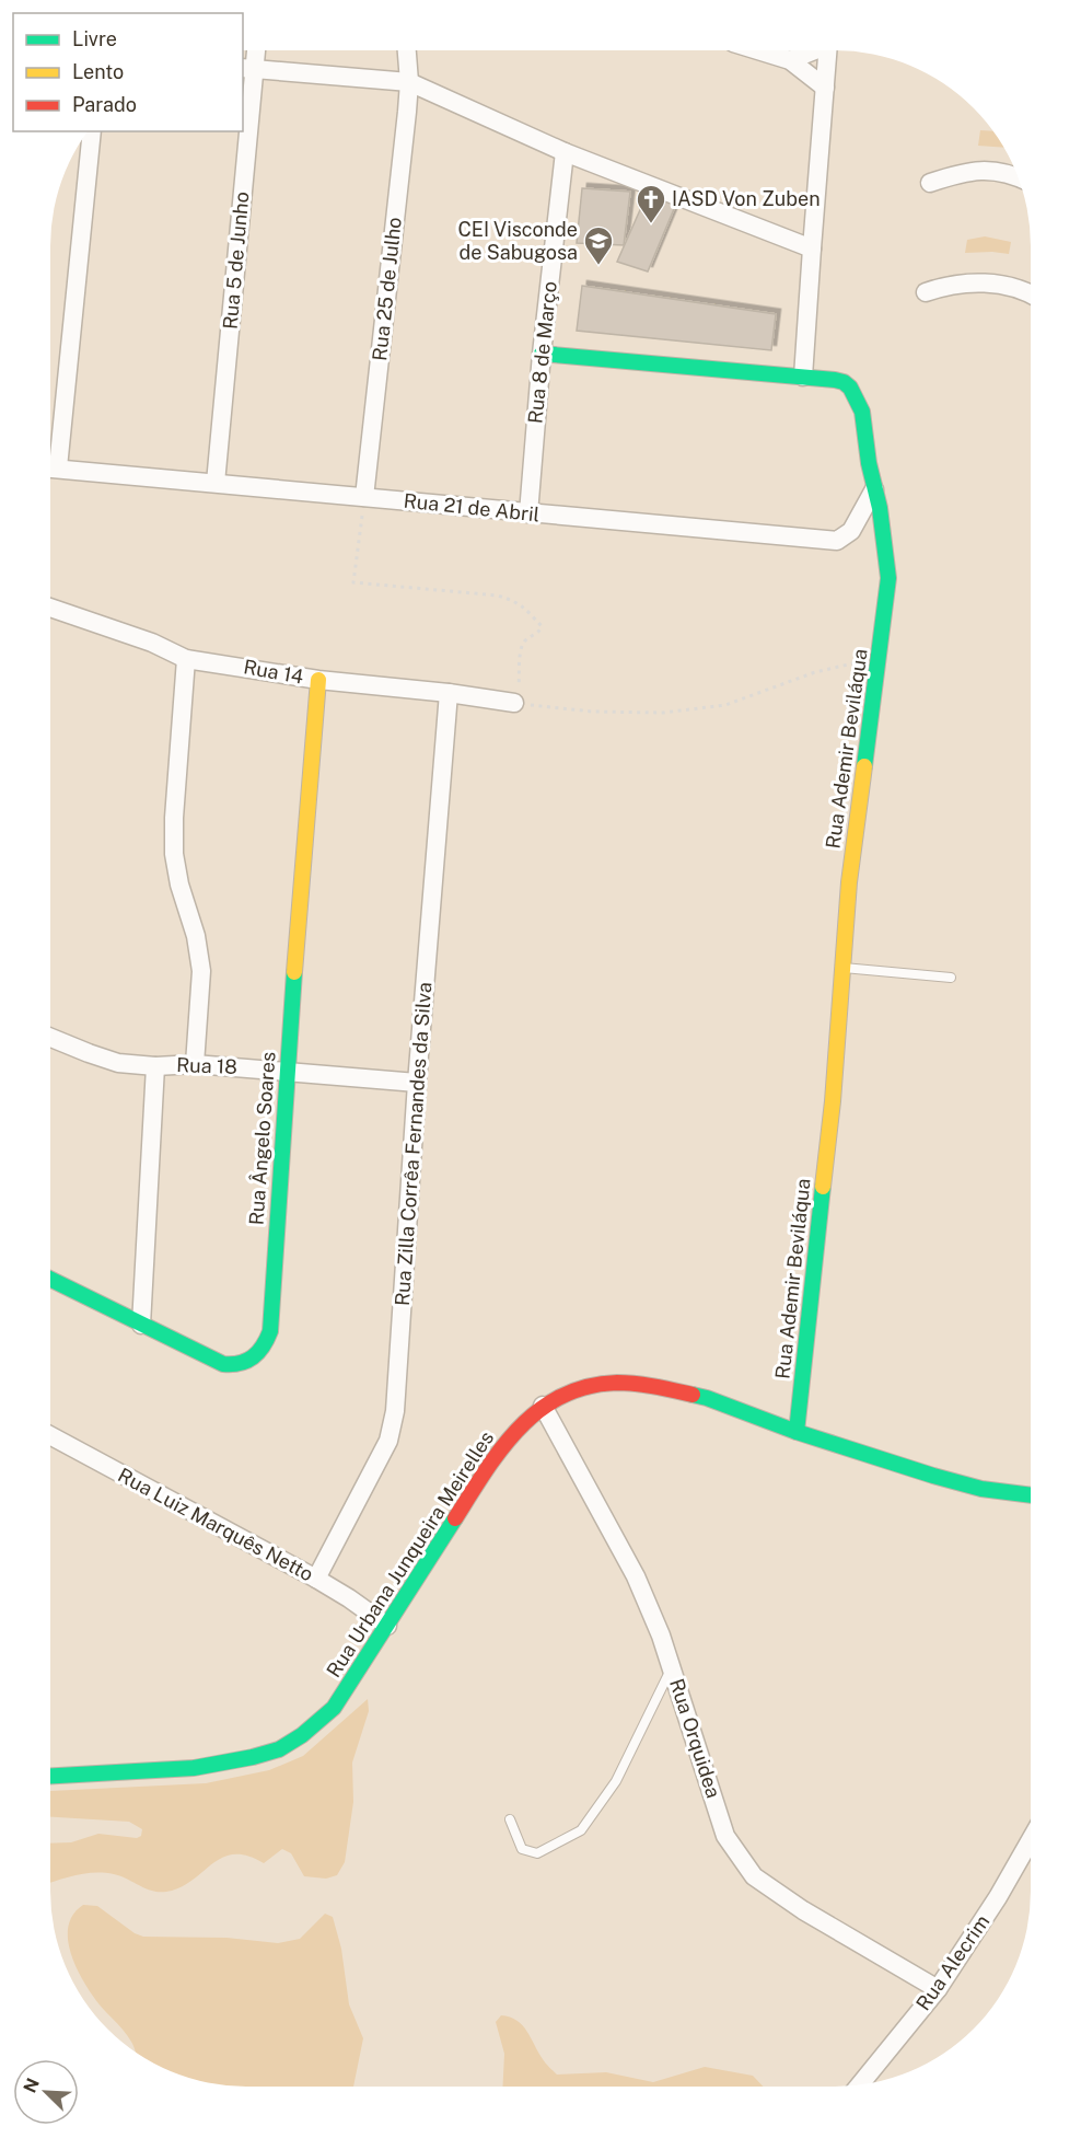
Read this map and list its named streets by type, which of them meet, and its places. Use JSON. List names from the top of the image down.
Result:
{
  "streets": {
    "street": [
      "Rua 5 de Junho",
      "Rua 25 de Julho",
      "Rua 8 de Março",
      "Rua 21 de Abril",
      "Rua 14",
      "Rua Ademir Beviláqua",
      "Rua 18",
      "Rua Ângelo Soares",
      "Rua Zilla Corrêa Fernandes da Silva",
      "Rua Luiz Marquês Netto",
      "Rua Urbana Junqueira Meirelles",
      "Rua Orquidea",
      "Rua Alecrim"
    ]
  },
  "crossings": [
    ["Rua 5 de Junho", "Rua 21 de Abril"],
    ["Rua 25 de Julho", "Rua 21 de Abril"],
    ["Rua 8 de Março", "Rua 21 de Abril"],
    ["Rua 8 de Março", "Rua Ademir Beviláqua"],
    ["Rua 21 de Abril", "Rua Ademir Beviláqua"],
    ["Rua 14", "Rua Ângelo Soares"],
    ["Rua 14", "Rua Zilla Corrêa Fernandes da Silva"],
    ["Rua Ademir Beviláqua", "Rua Urbana Junqueira Meirelles"],
    ["Rua 18", "Rua Ângelo Soares"],
    ["Rua 18", "Rua Zilla Corrêa Fernandes da Silva"],
    ["Rua Zilla Corrêa Fernandes da Silva", "Rua Luiz Marquês Netto"],
    ["Rua Luiz Marquês Netto", "Rua Urbana Junqueira Meirelles"],
    ["Rua Urbana Junqueira Meirelles", "Rua Orquidea"],
    ["Rua Orquidea", "Rua Alecrim"]
  ],
  "places": {
    "church": ["IASD Von Zuben"],
    "school or university": ["CEI Visconde de Sabugosa"]
  },
  "legend": ["Livre", "Lento", "Parado"],
  "north": "top left"
}
